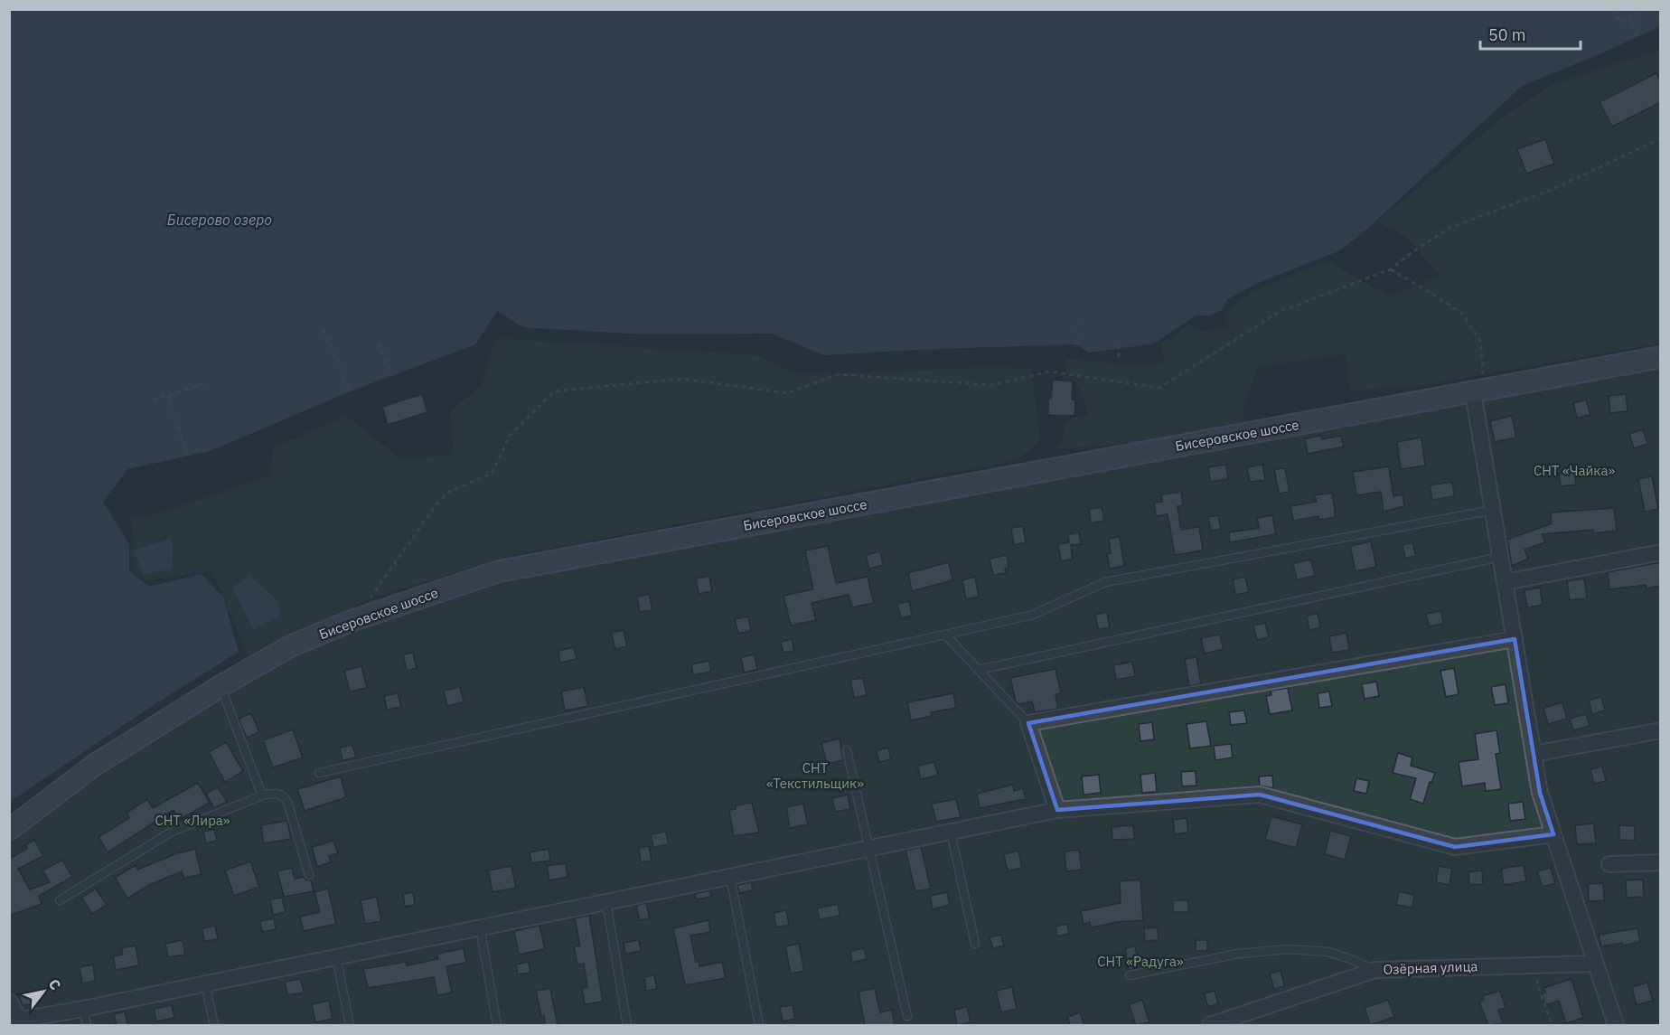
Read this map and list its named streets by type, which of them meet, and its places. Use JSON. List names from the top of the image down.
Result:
{
  "streets": {
    "main road": ["Бисеровское шоссе"],
    "street": ["Озёрная улица"]
  },
  "water": ["Бисерово озеро"],
  "parks": [
    "СНТ «Чайка»",
    "СНТ «Текстильщик»",
    "СНТ «Лира»",
    "СНТ «Радуга»"
  ],
  "scale_bar": "50 m",
  "north": "top right"
}
